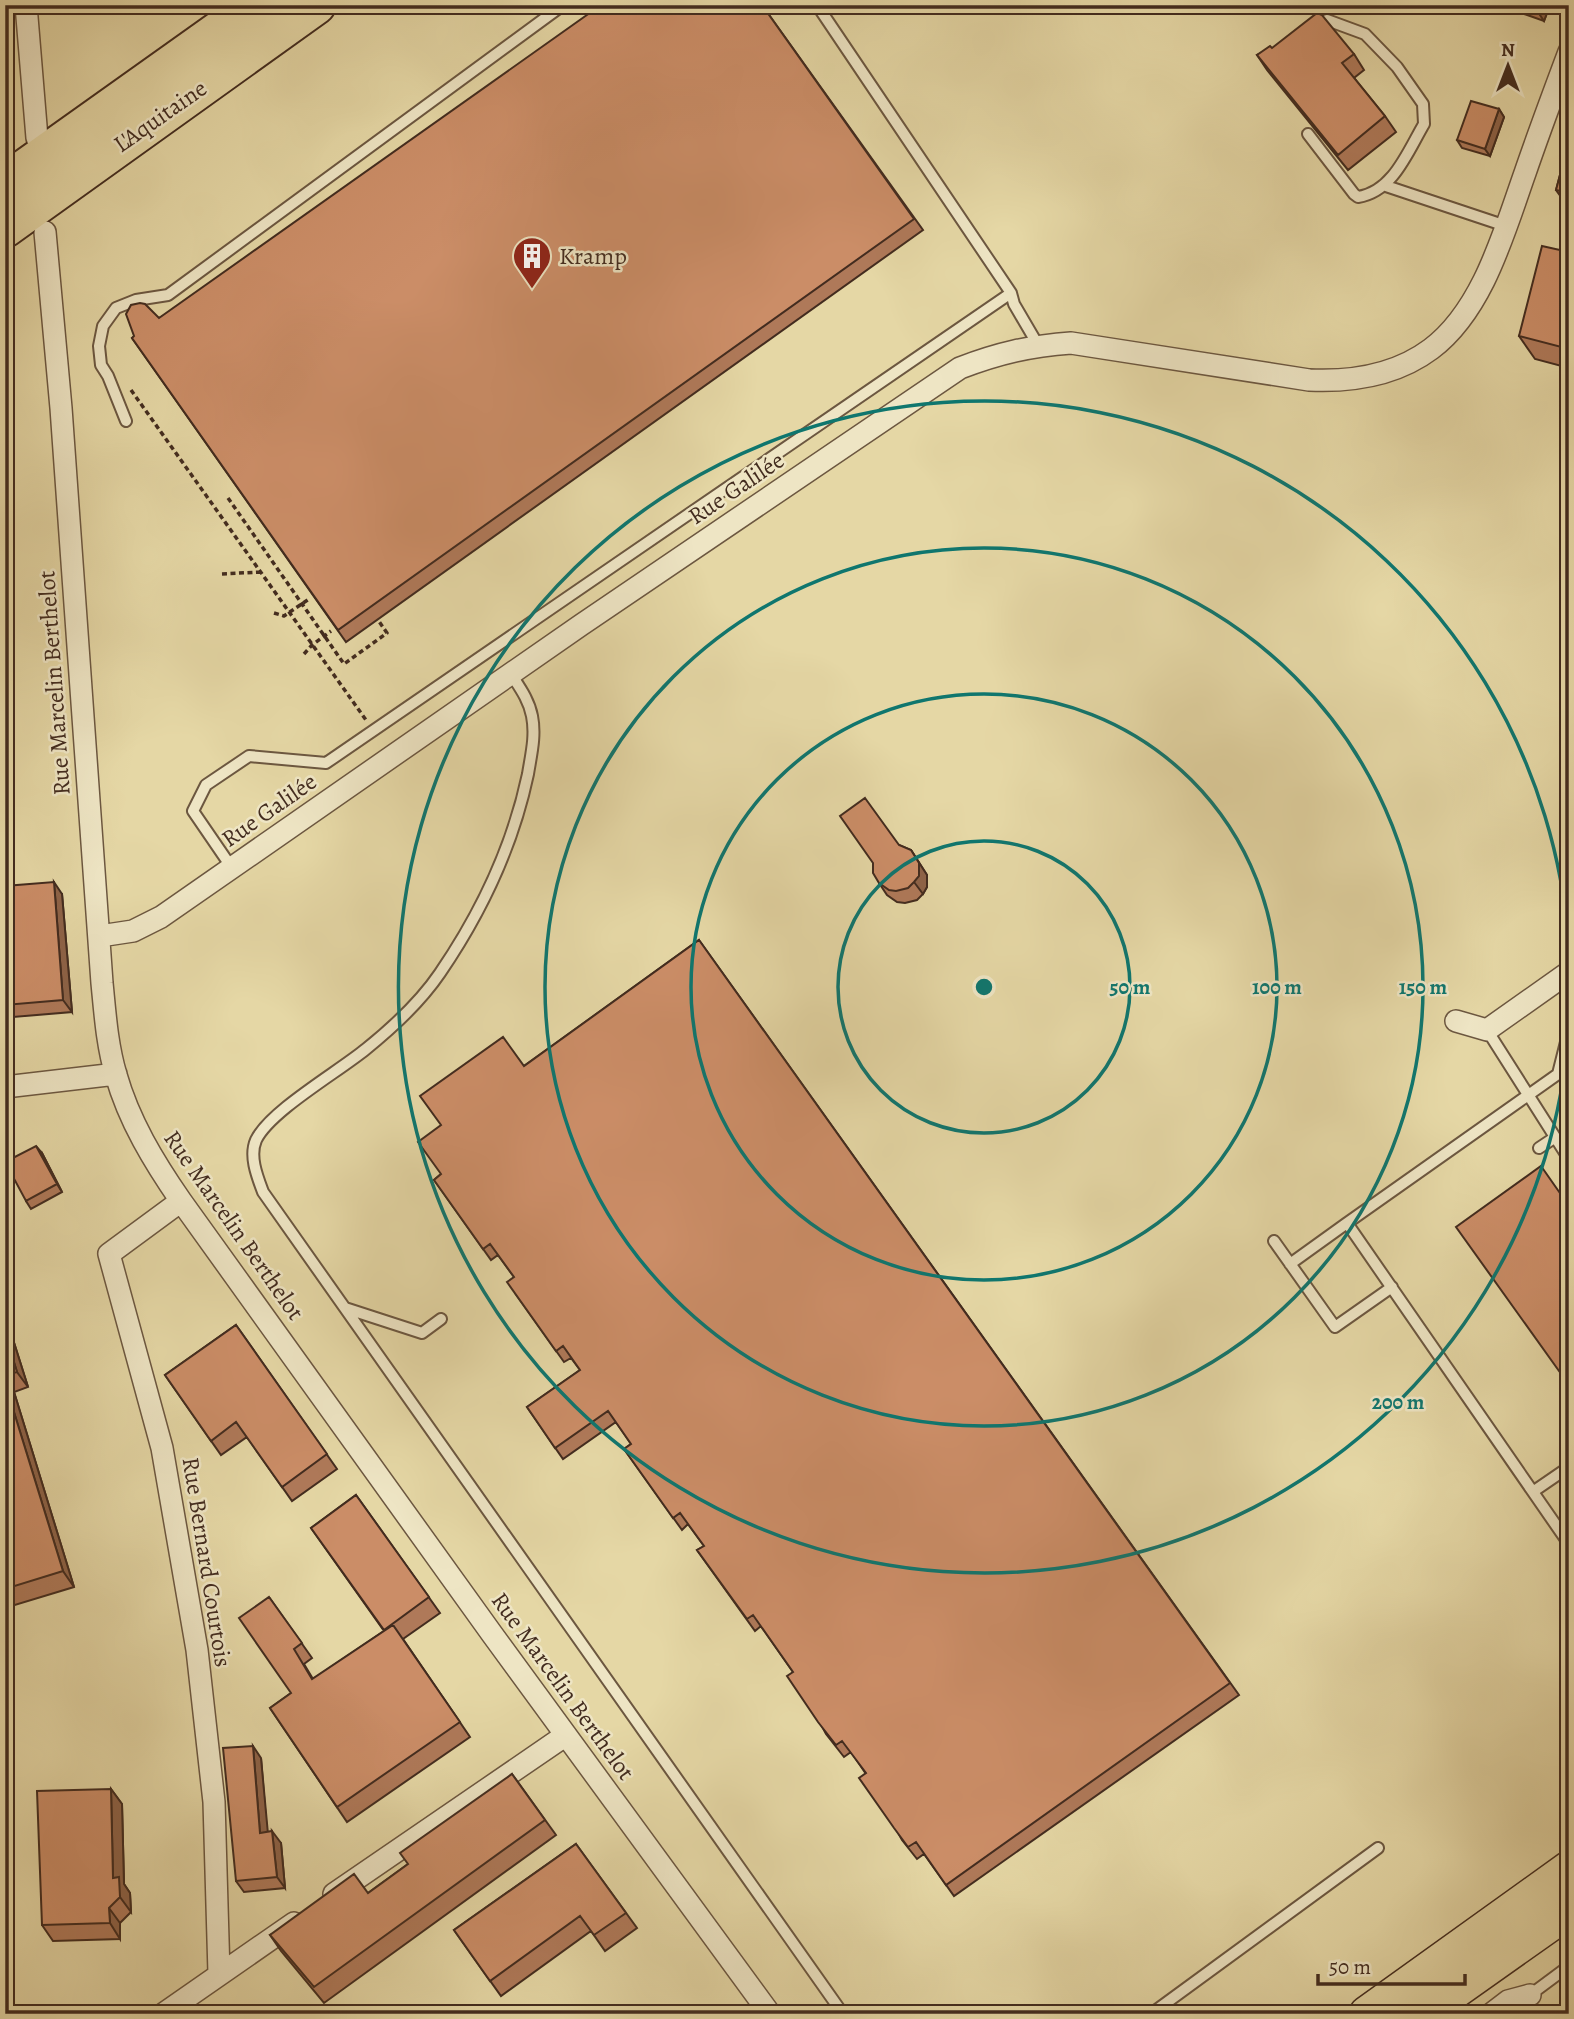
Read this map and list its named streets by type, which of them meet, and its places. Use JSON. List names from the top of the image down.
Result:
{
  "streets": {
    "highway": ["L'Aquitaine"],
    "street": ["Rue Galilée", "Rue Marcelin Berthelot", "Rue Bernard Courtois"]
  },
  "crossings": [
    ["Rue Galilée", "Rue Marcelin Berthelot"],
    ["Rue Marcelin Berthelot", "Rue Bernard Courtois"]
  ],
  "places": {
    "building": ["Kramp"]
  },
  "scale_bar": "50 m",
  "north": "top",
  "rings": [
    "50 m",
    "100 m",
    "150 m",
    "200 m"
  ]
}
